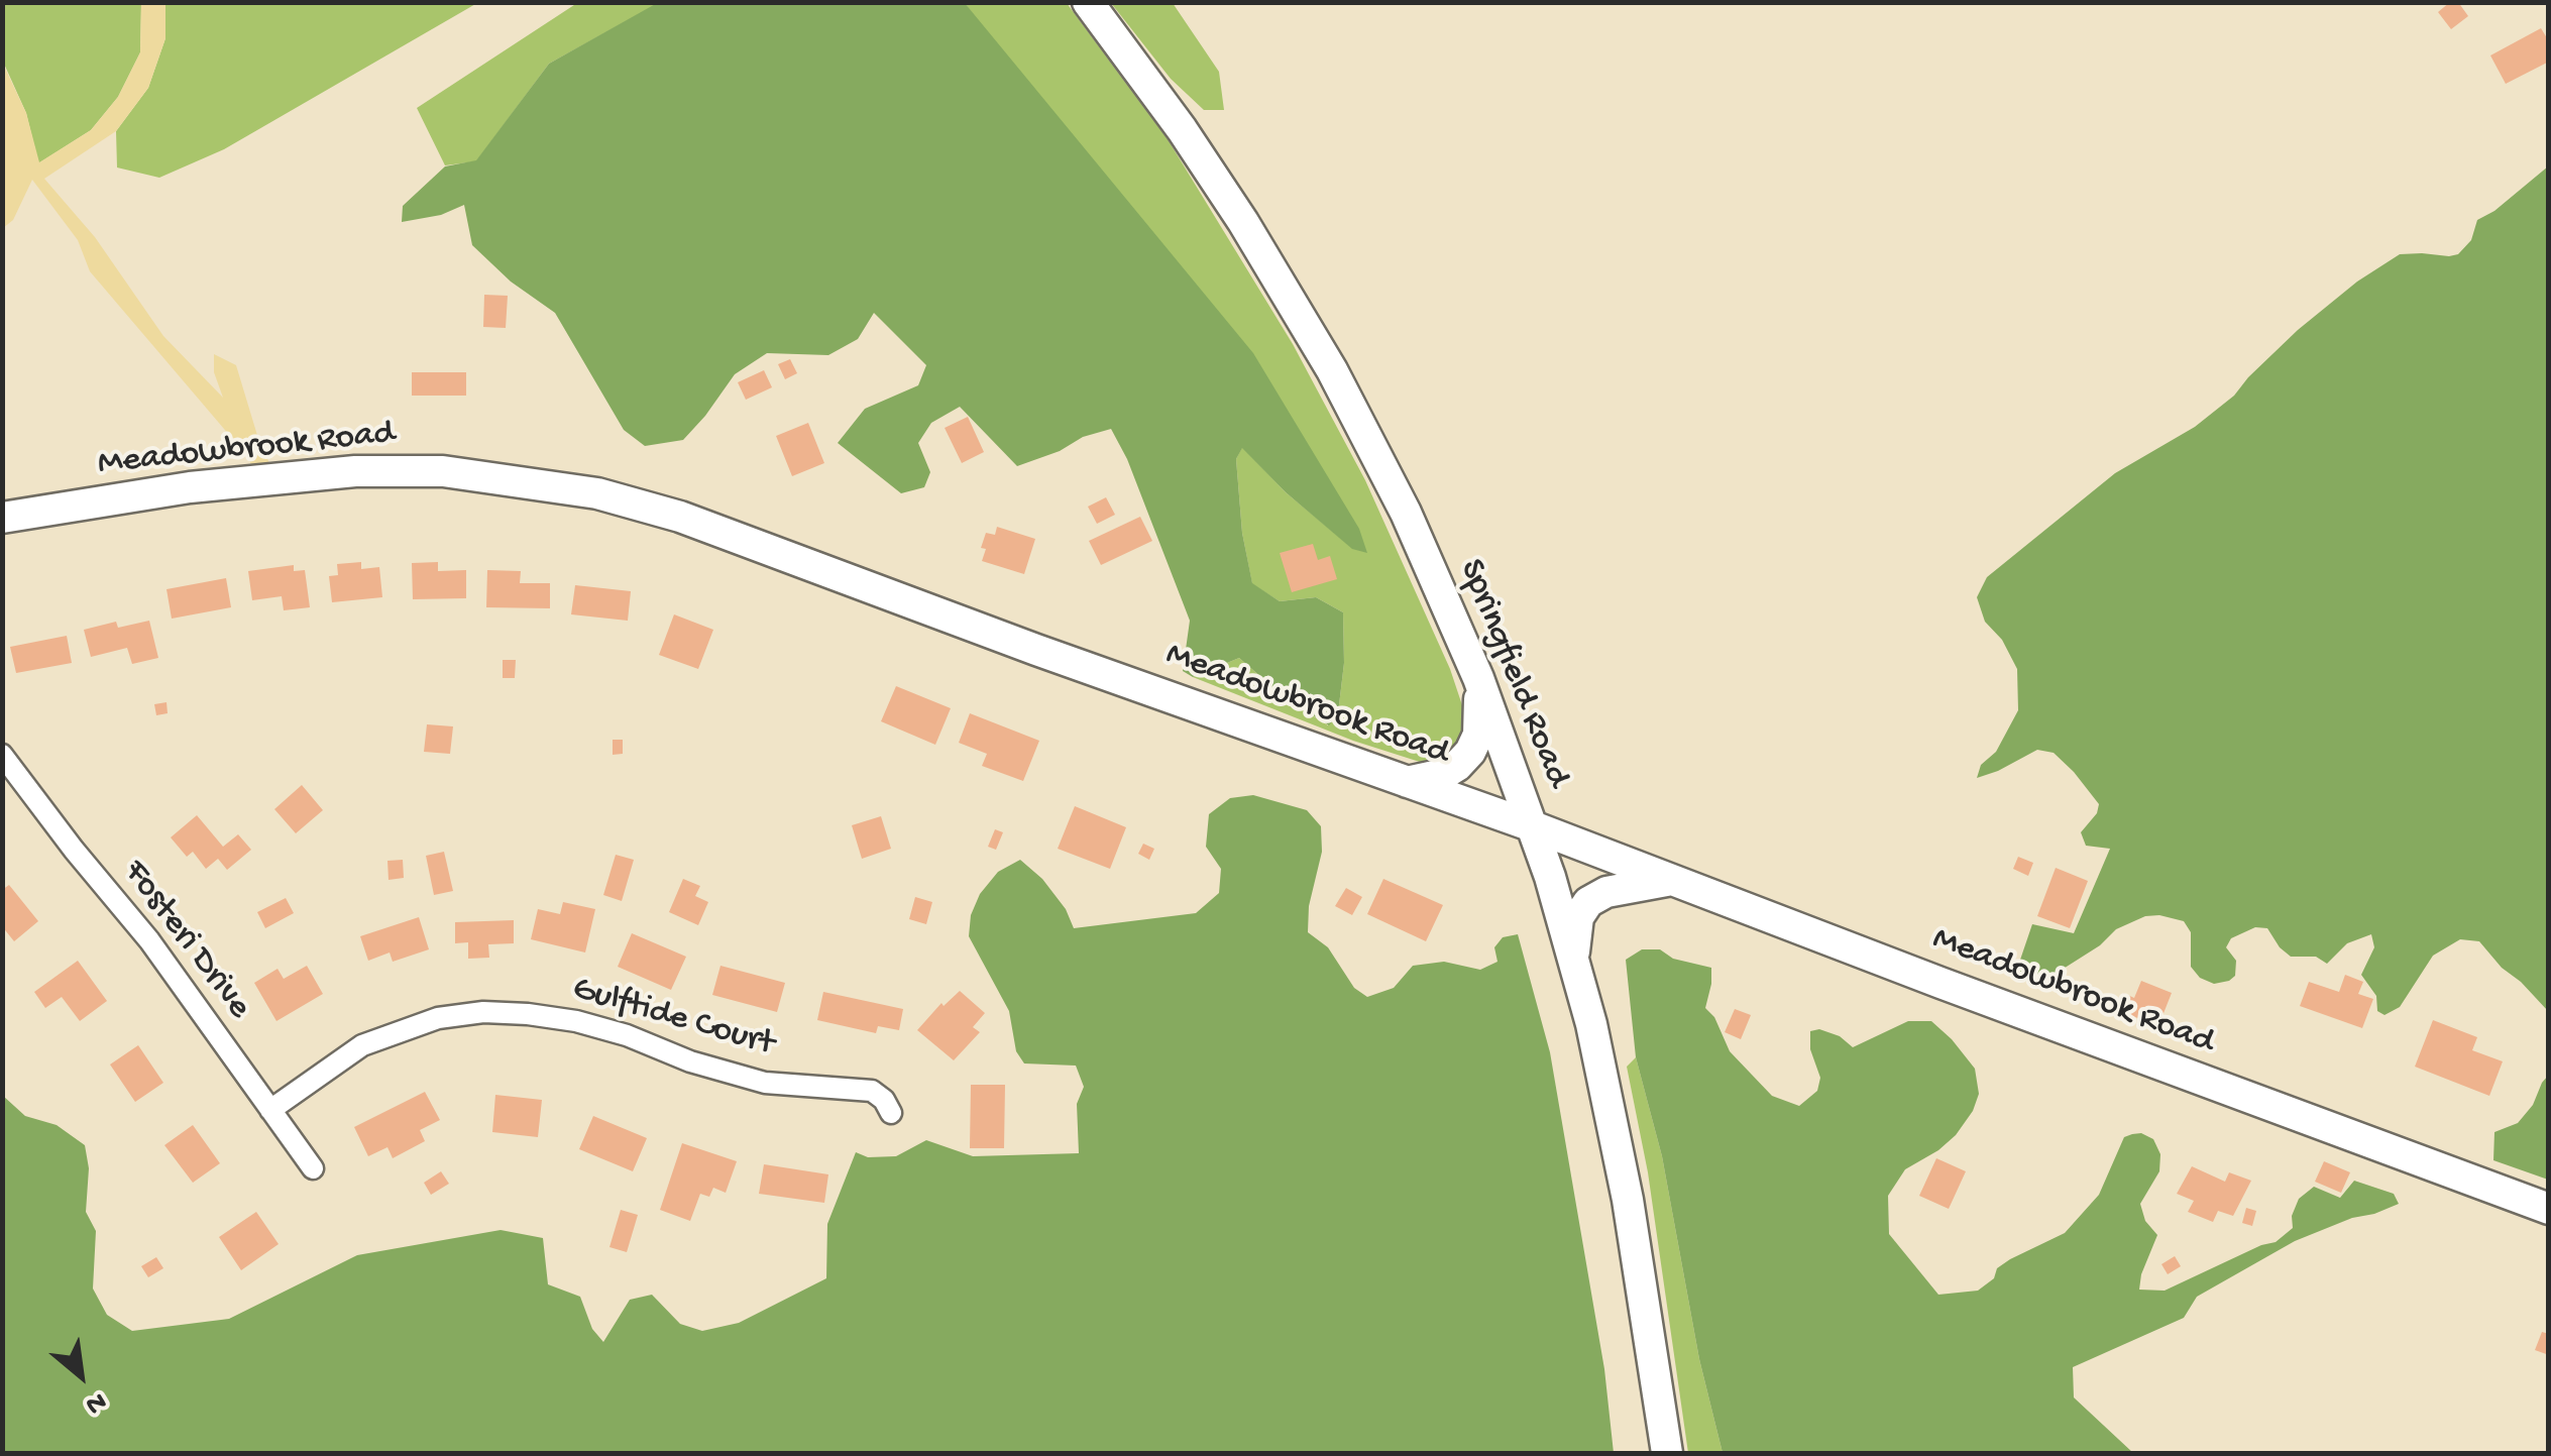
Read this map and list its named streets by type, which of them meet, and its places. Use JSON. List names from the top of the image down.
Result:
{
  "streets": {
    "street": [
      "Meadowbrook Road",
      "Springfield Road",
      "Fosteri Drive",
      "Gulftide Court"
    ]
  },
  "crossings": [
    ["Meadowbrook Road", "Springfield Road"],
    ["Fosteri Drive", "Gulftide Court"]
  ],
  "north": "bottom right"
}
